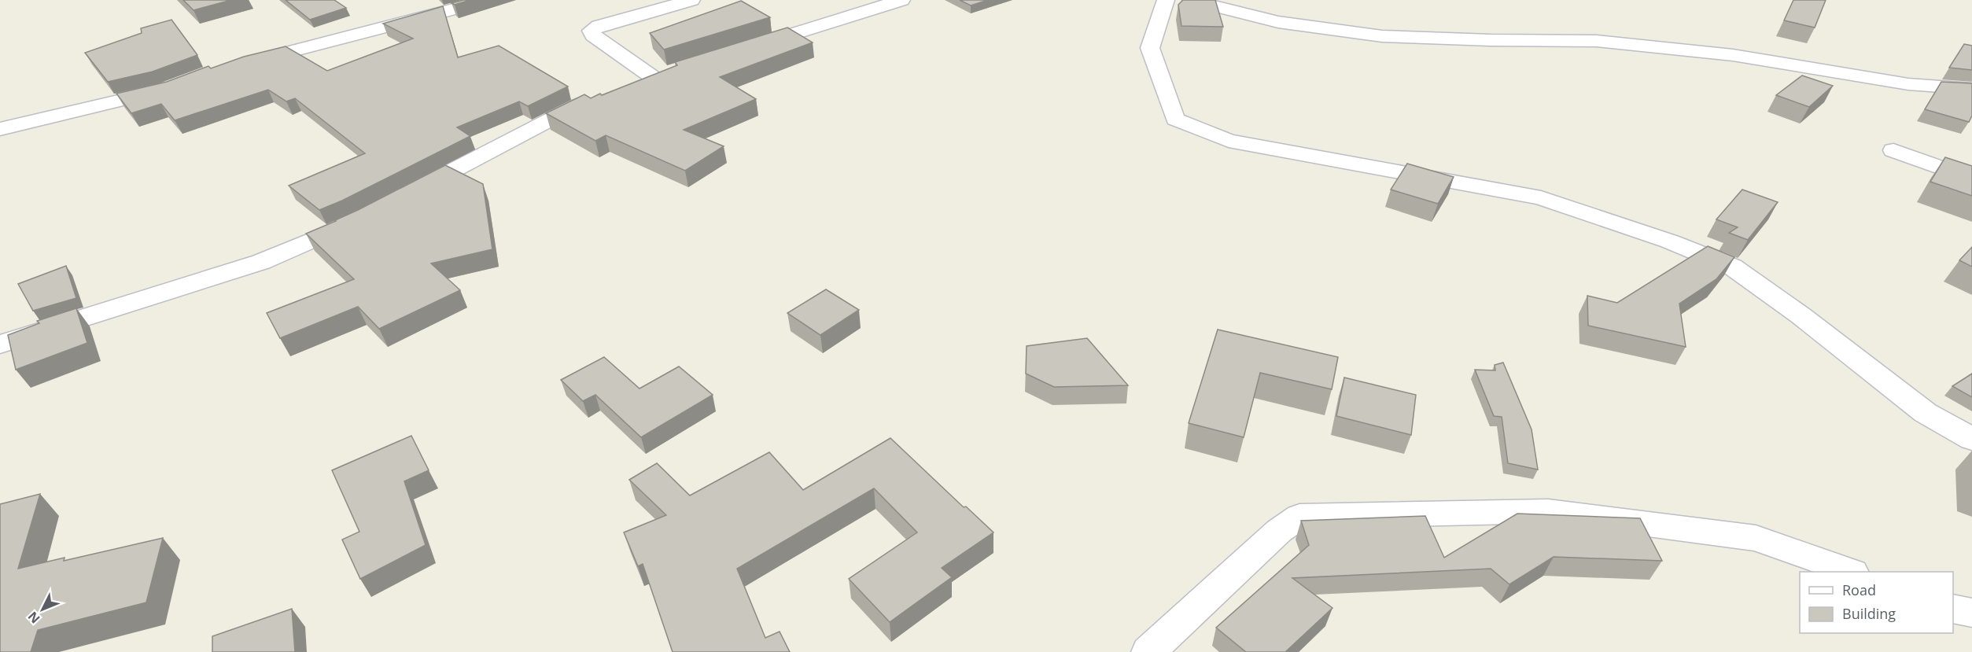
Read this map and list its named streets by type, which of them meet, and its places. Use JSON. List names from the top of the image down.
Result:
{
  "legend": ["Road", "Building"],
  "north": "bottom left"
}
